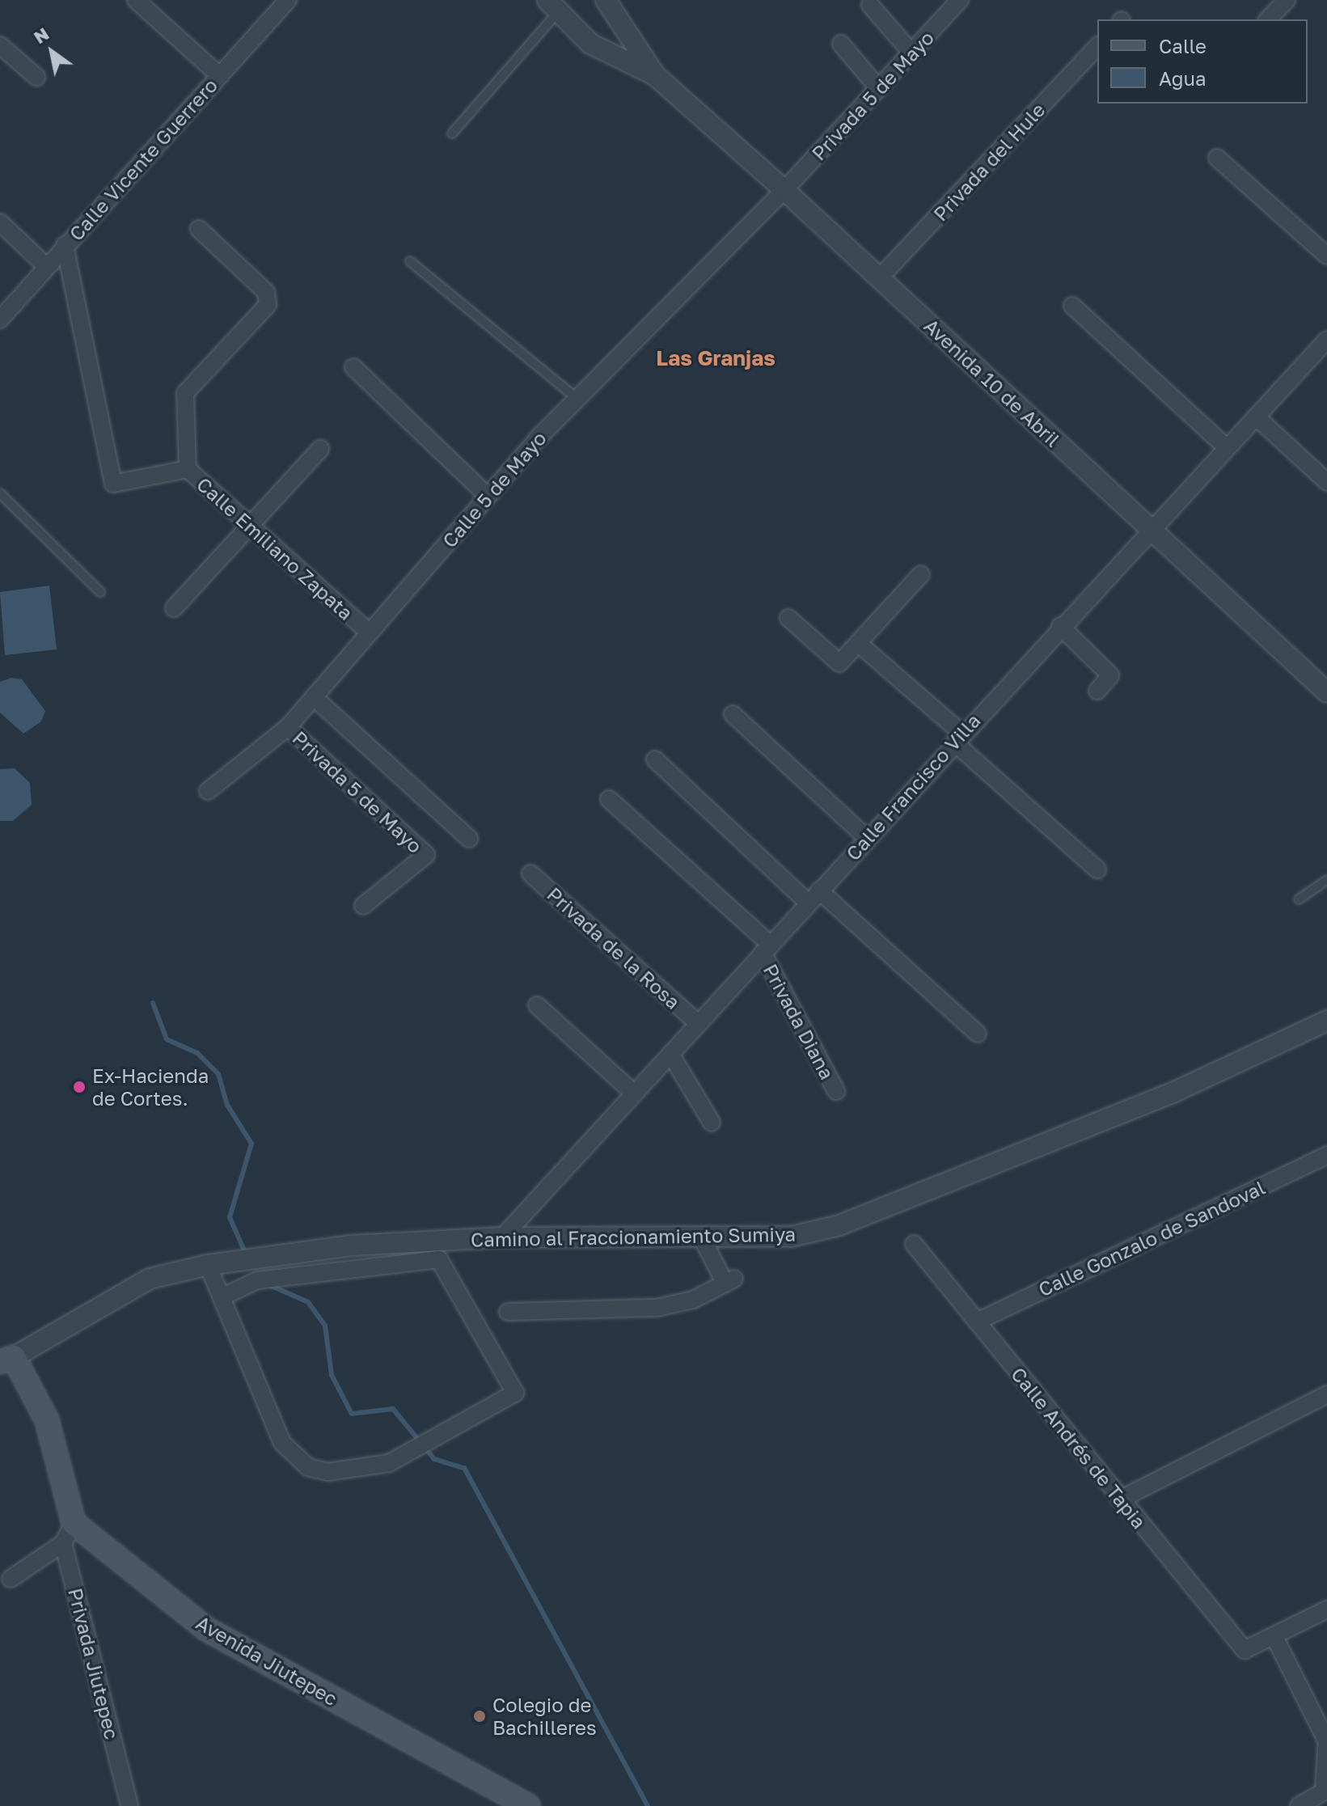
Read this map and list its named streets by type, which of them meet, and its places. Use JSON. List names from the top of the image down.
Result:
{
  "streets": {
    "main road": ["Avenida Jiutepec"],
    "street": [
      "Privada 5 de Mayo",
      "Calle Vicente Guerrero",
      "Privada del Hule",
      "Avenida 10 de Abril",
      "Calle 5 de Mayo",
      "Calle Emiliano Zapata",
      "Calle Francisco Villa",
      "Privada de la Rosa",
      "Privada Diana",
      "Camino al Fraccionamiento Sumiya",
      "Calle Gonzalo de Sandoval",
      "Calle Andrés de Tapia",
      "Privada Jiutepec"
    ]
  },
  "crossings": [
    ["Privada 5 de Mayo", "Avenida 10 de Abril"],
    ["Privada 5 de Mayo", "Calle 5 de Mayo"],
    ["Calle Vicente Guerrero", "Calle Emiliano Zapata"],
    ["Privada del Hule", "Avenida 10 de Abril"],
    ["Avenida 10 de Abril", "Calle 5 de Mayo"],
    ["Avenida 10 de Abril", "Calle Francisco Villa"],
    ["Calle 5 de Mayo", "Calle Emiliano Zapata"],
    ["Calle Francisco Villa", "Privada de la Rosa"],
    ["Calle Francisco Villa", "Privada Diana"],
    ["Calle Francisco Villa", "Camino al Fraccionamiento Sumiya"],
    ["Calle Gonzalo de Sandoval", "Calle Andrés de Tapia"],
    ["Avenida Jiutepec", "Privada Jiutepec"]
  ],
  "districts": ["Las Granjas"],
  "places": ["Ex-Hacienda de Cortes.", "Colegio de Bachilleres"],
  "legend": ["Calle", "Agua"],
  "north": "top left"
}
